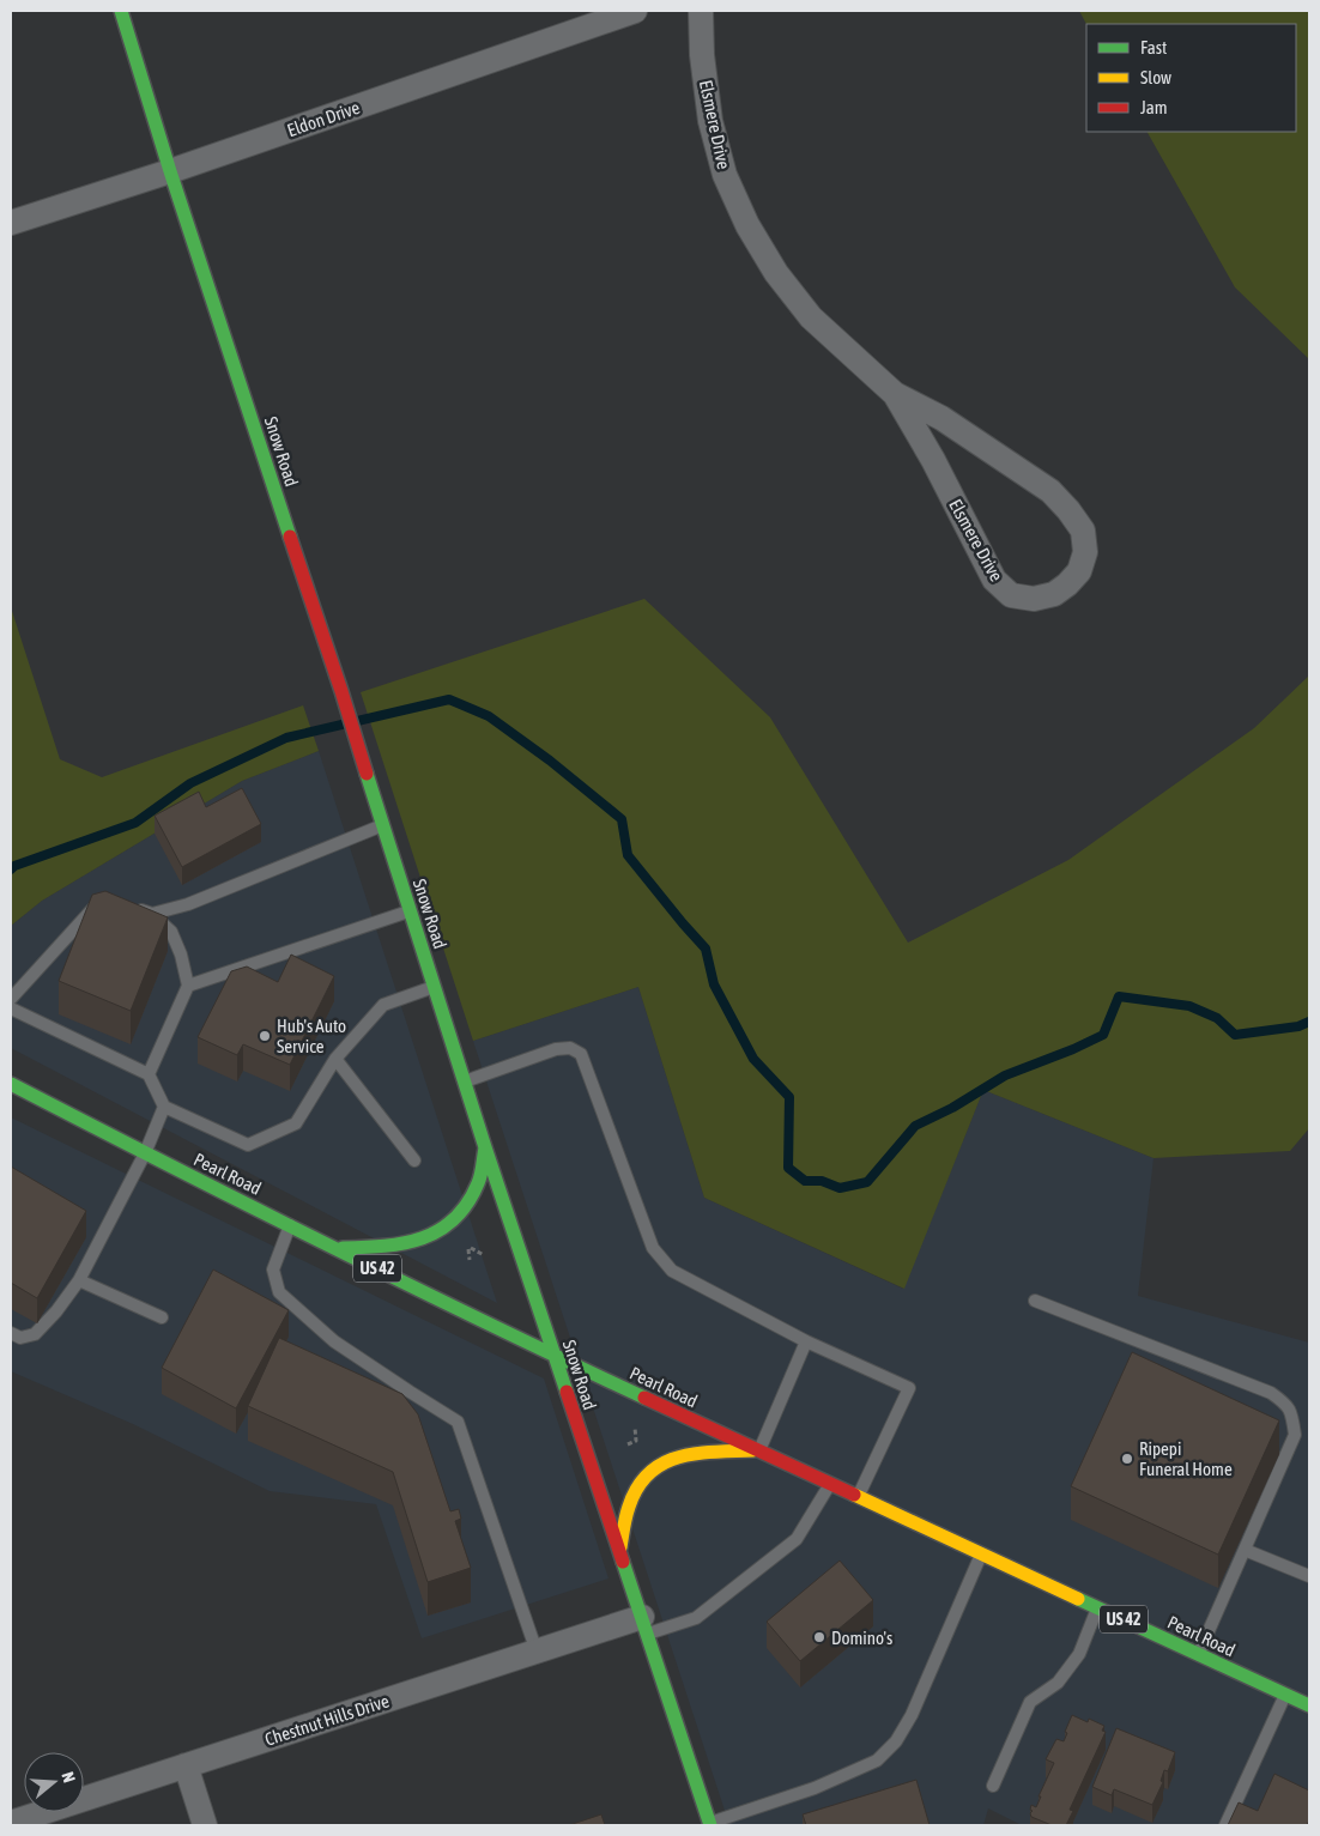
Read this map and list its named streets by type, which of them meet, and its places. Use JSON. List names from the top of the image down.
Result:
{
  "streets": {
    "main road": ["Snow Road", "Pearl Road", "US 42"],
    "street": ["Eldon Drive", "Elsmere Drive", "Chestnut Hills Drive"]
  },
  "crossings": [
    ["Eldon Drive", "Snow Road"],
    ["Snow Road", "Pearl Road"],
    ["Snow Road", "Chestnut Hills Drive"]
  ],
  "places": ["Hub's Auto Service", "Ripepi Funeral Home", "Domino's"],
  "legend": ["Fast", "Slow", "Jam"],
  "north": "right"
}
